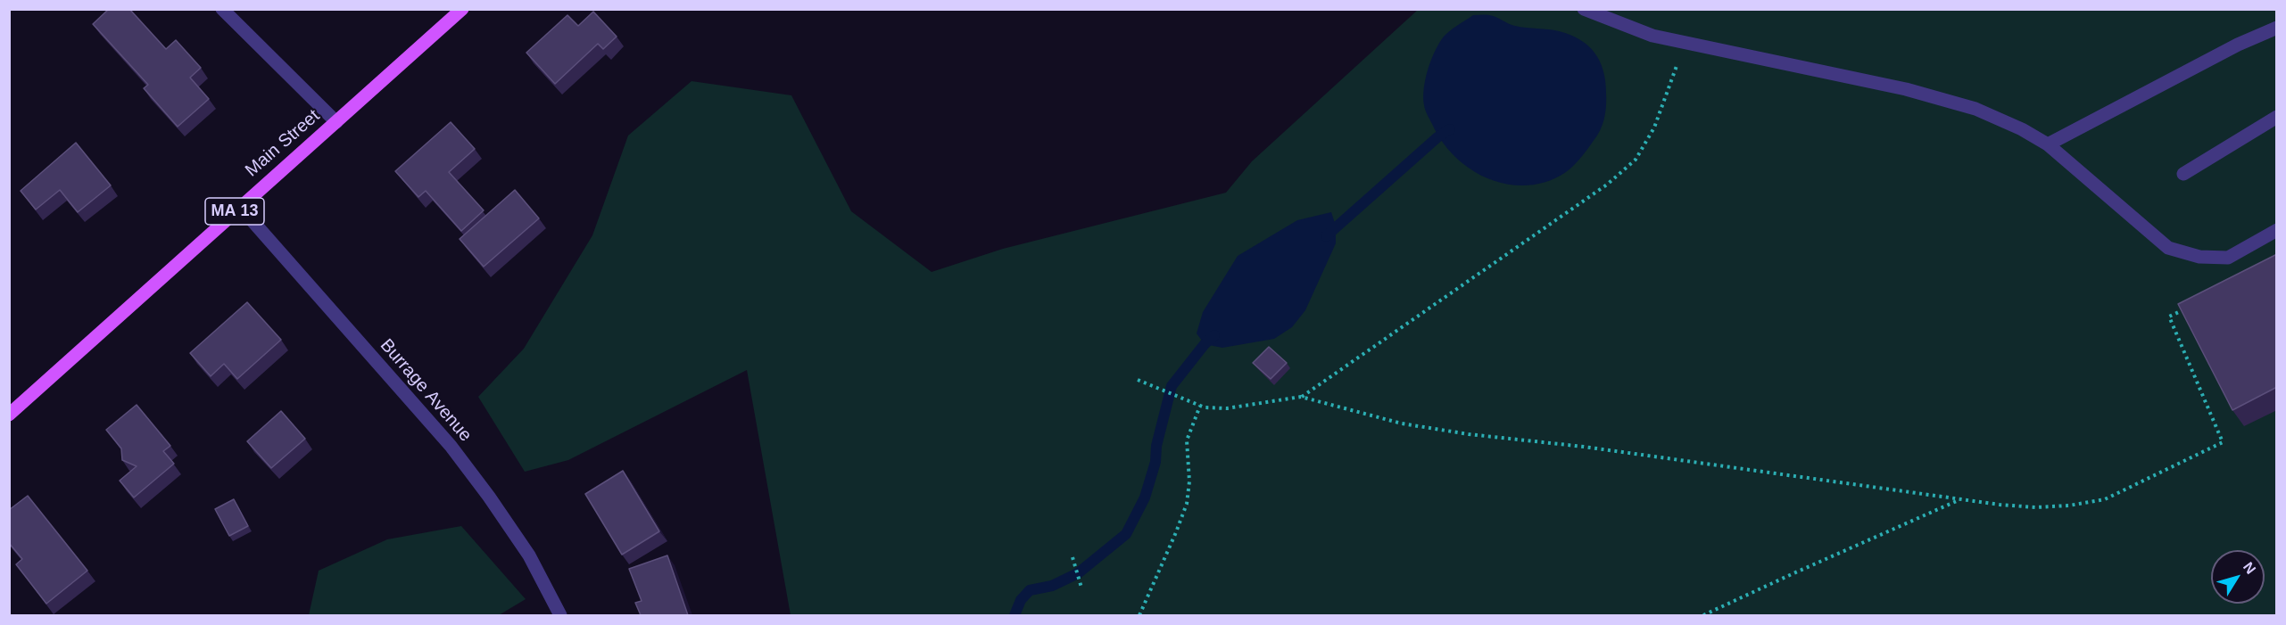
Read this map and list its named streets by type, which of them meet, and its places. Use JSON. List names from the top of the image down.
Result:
{
  "streets": {
    "main road": ["Main Street", "MA 13"],
    "street": ["Burrage Avenue"]
  },
  "crossings": [
    ["Main Street", "Burrage Avenue"]
  ],
  "north": "top right"
}
